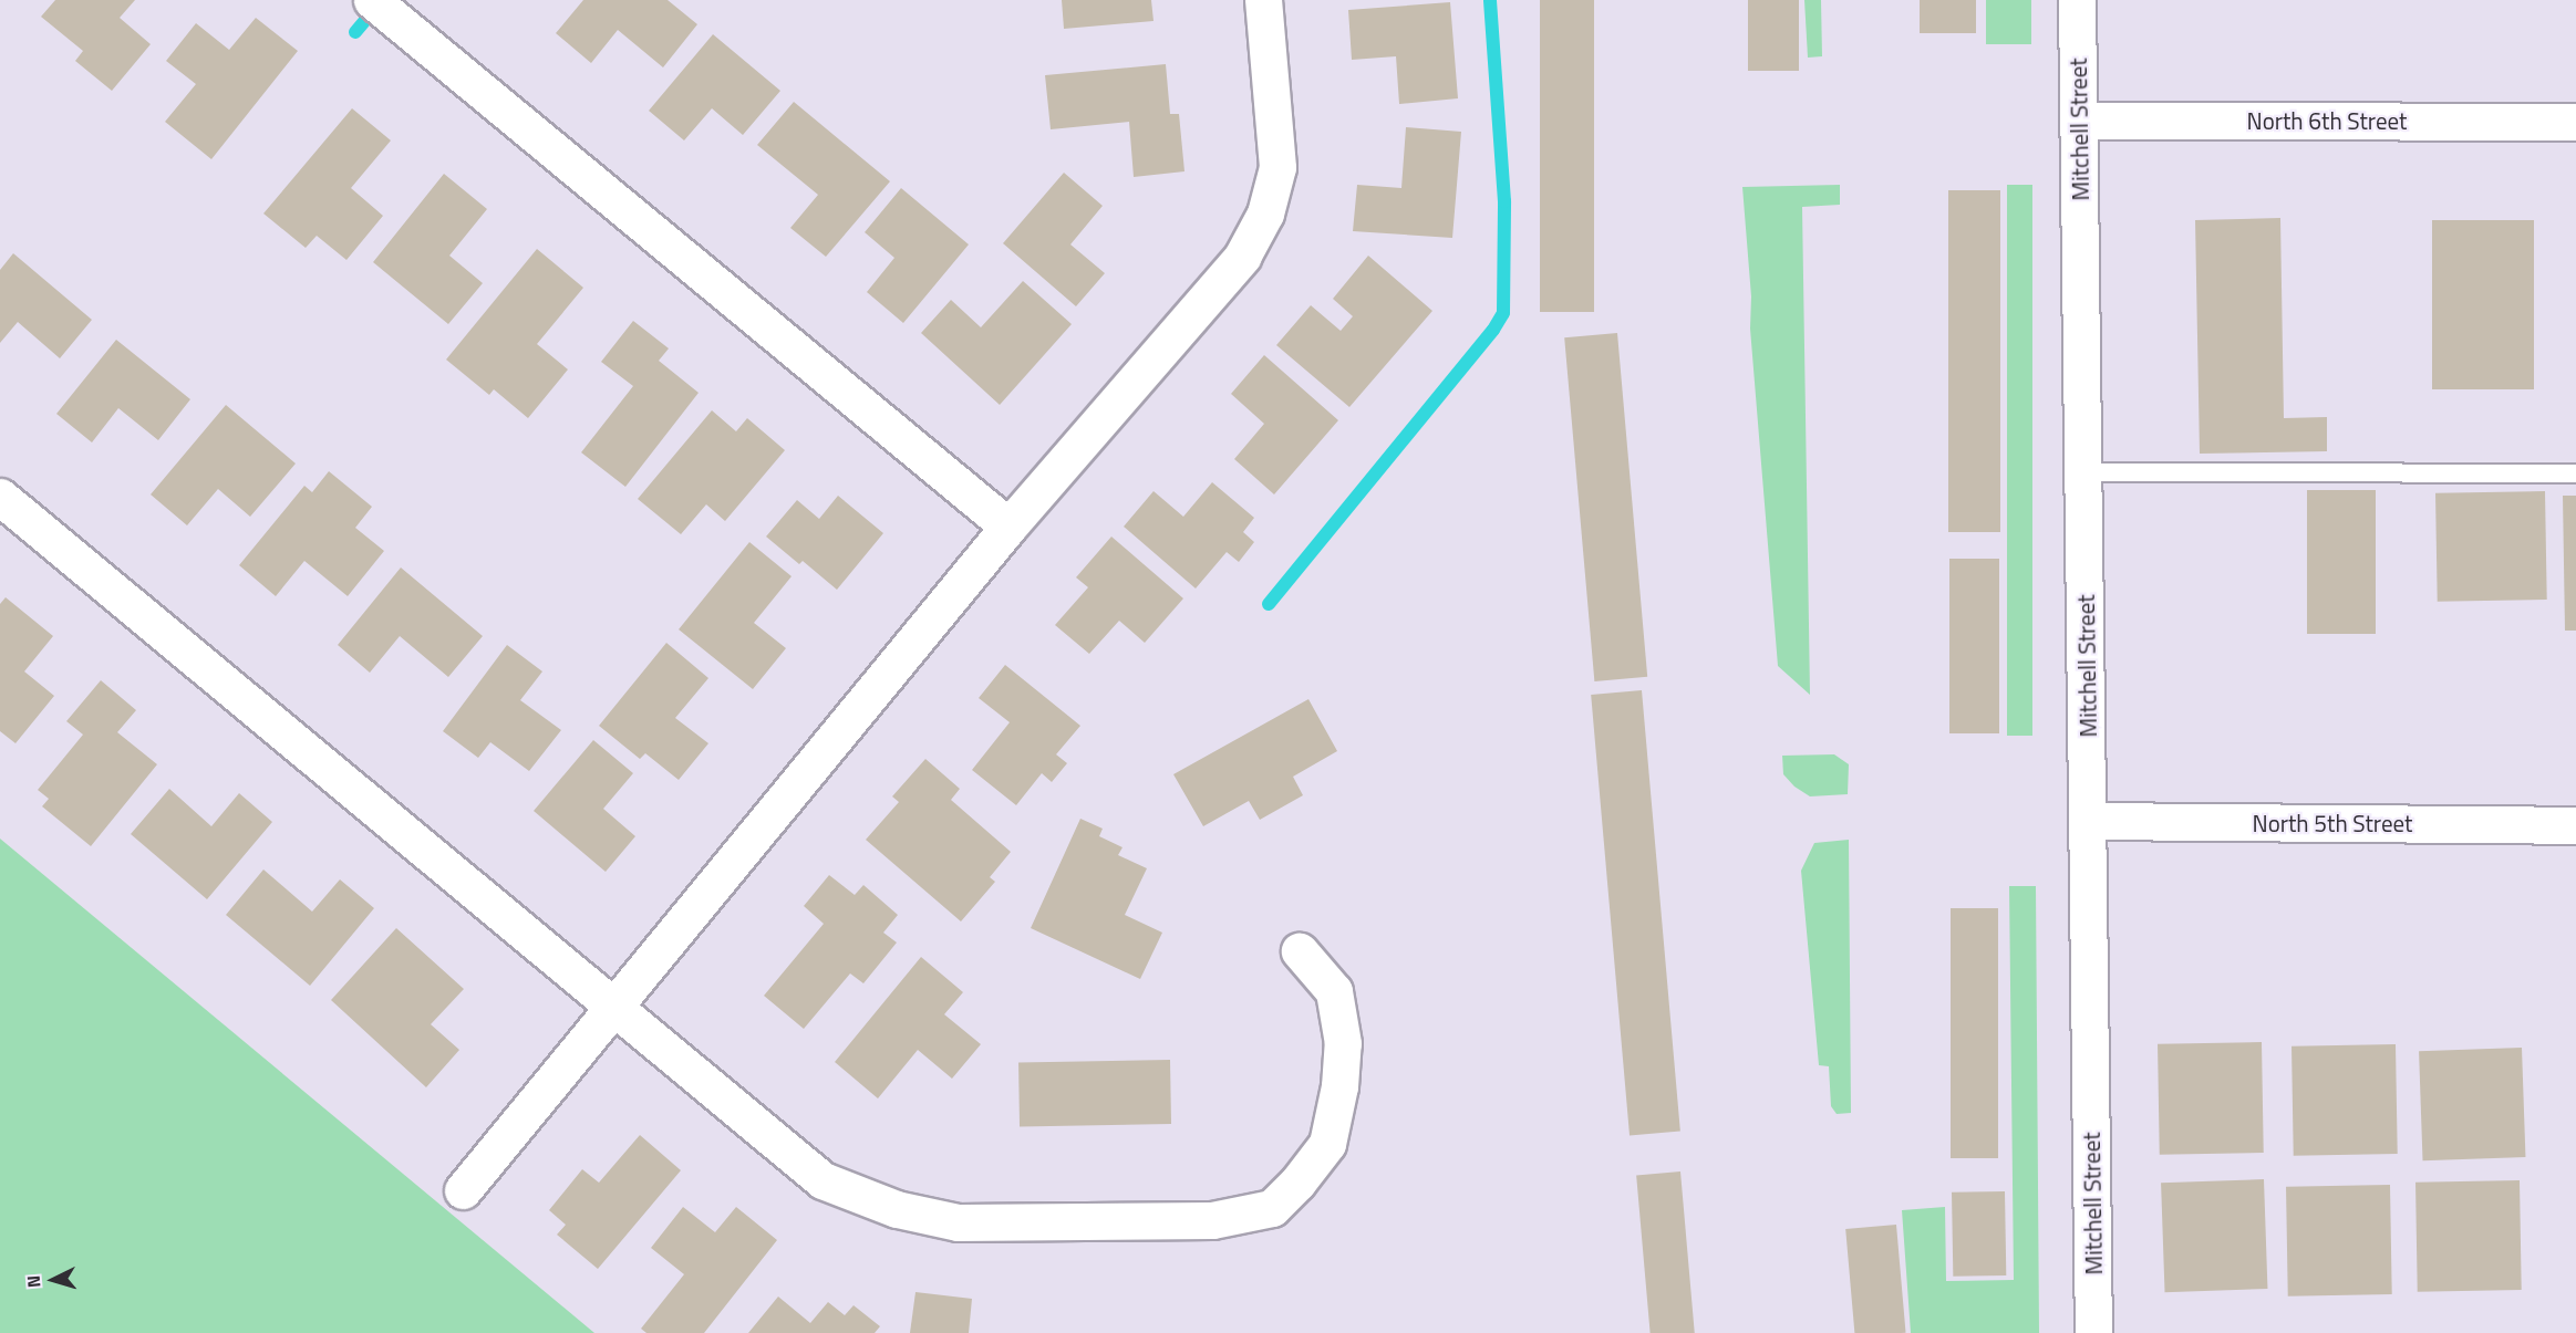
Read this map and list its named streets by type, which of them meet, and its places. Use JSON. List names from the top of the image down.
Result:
{
  "streets": {
    "street": ["North 6th Street", "Mitchell Street", "North 5th Street"]
  },
  "crossings": [
    ["North 6th Street", "Mitchell Street"],
    ["Mitchell Street", "North 5th Street"]
  ],
  "north": "left"
}
